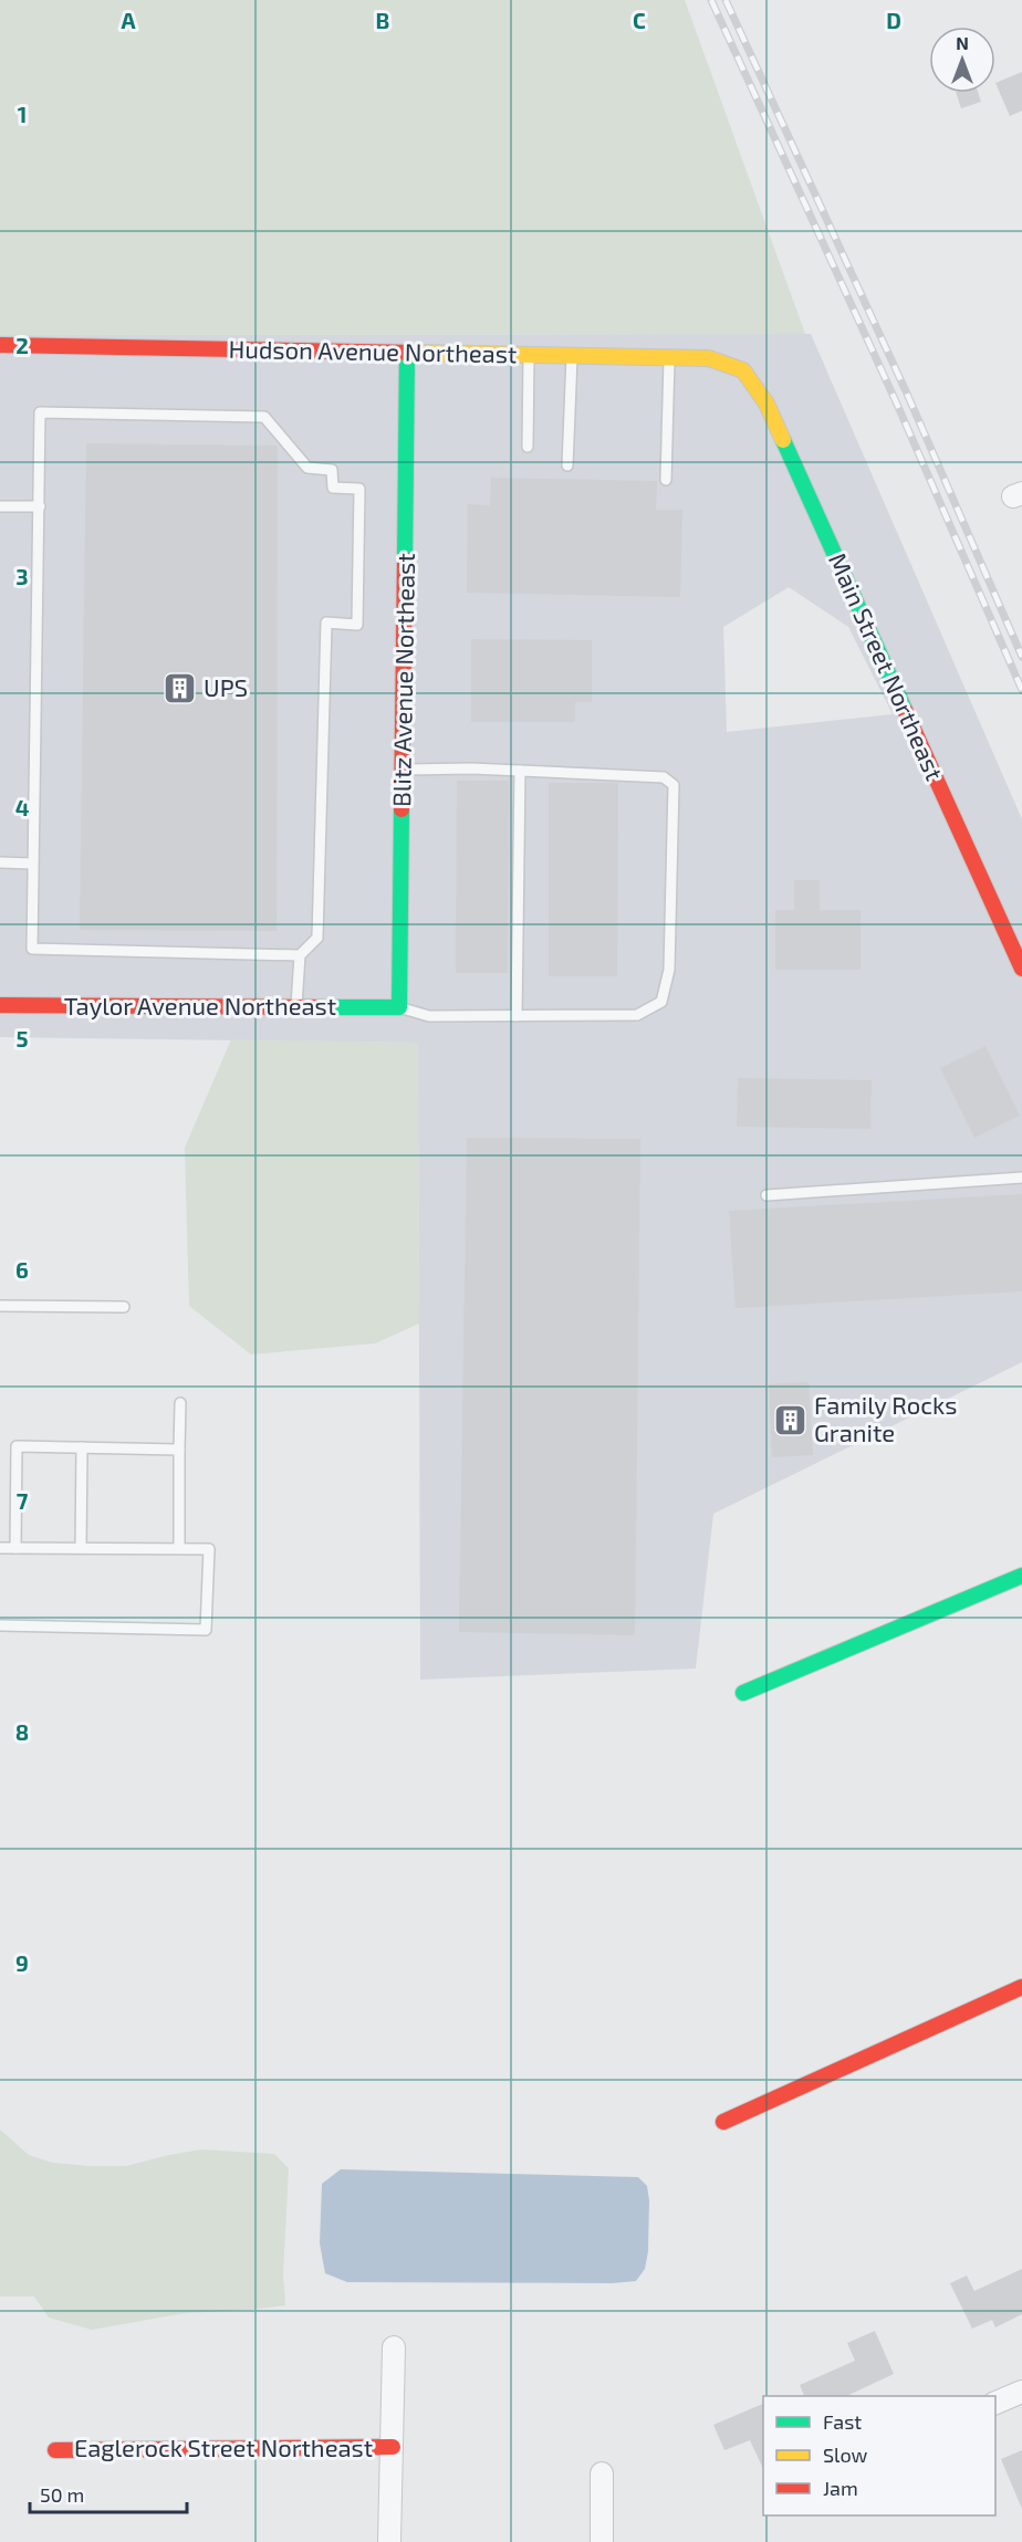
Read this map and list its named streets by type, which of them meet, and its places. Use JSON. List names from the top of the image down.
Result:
{
  "streets": {
    "street": [
      "Hudson Avenue Northeast",
      "Main Street Northeast",
      "Blitz Avenue Northeast",
      "Taylor Avenue Northeast",
      "Eaglerock Street Northeast"
    ]
  },
  "crossings": [
    ["Hudson Avenue Northeast", "Main Street Northeast"],
    ["Hudson Avenue Northeast", "Blitz Avenue Northeast"],
    ["Blitz Avenue Northeast", "Taylor Avenue Northeast"]
  ],
  "places": {
    "building": ["UPS", "Family Rocks Granite"]
  },
  "legend": ["Fast", "Slow", "Jam"],
  "scale_bar": "50 m",
  "north": "top",
  "grid": {
    "columns": [
      "A",
      "B",
      "C",
      "D"
    ],
    "rows": [
      "1",
      "2",
      "3",
      "4",
      "5",
      "6",
      "7",
      "8",
      "9"
    ]
  }
}
